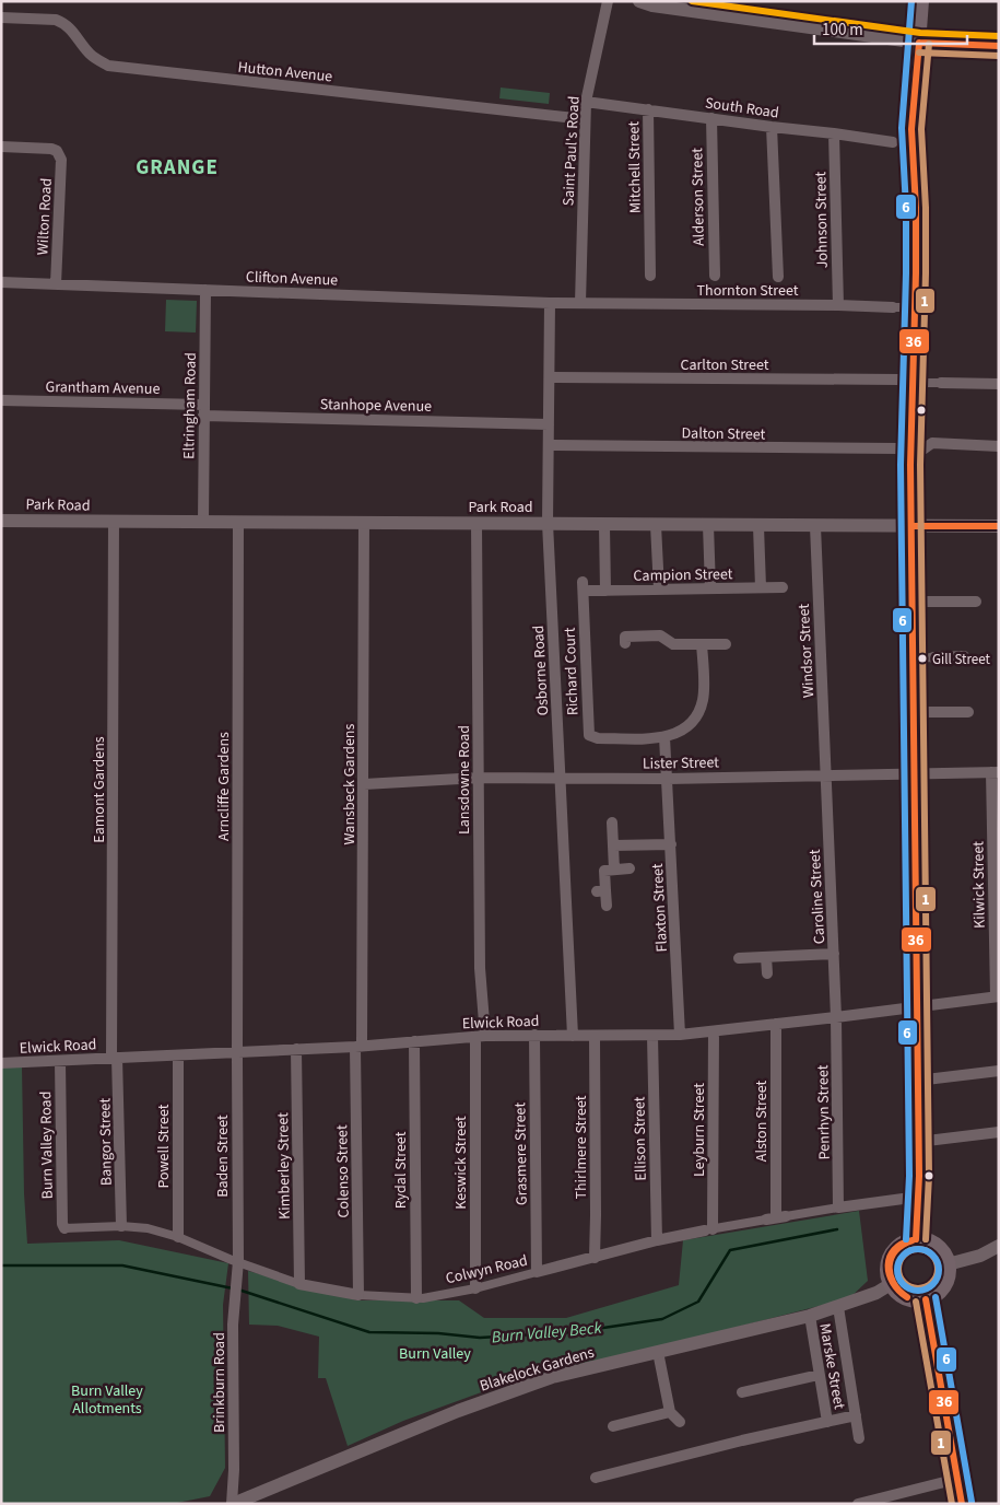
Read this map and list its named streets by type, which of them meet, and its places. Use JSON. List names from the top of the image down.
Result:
{
  "streets": {
    "street": [
      "Hutton Avenue",
      "South Road",
      "Saint Paul's Road",
      "Mitchell Street",
      "Alderson Street",
      "Wilton Road",
      "Johnson Street",
      "Clifton Avenue",
      "Thornton Street",
      "Carlton Street",
      "Grantham Avenue",
      "Stanhope Avenue",
      "Eltringham Road",
      "Dalton Street",
      "Park Road",
      "Campion Street",
      "Windsor Street",
      "Osborne Road",
      "Richard Court",
      "Lister Street",
      "Lansdowne Road",
      "Wansbeck Gardens",
      "Arncliffe Gardens",
      "Eamont Gardens",
      "Kilwick Street",
      "Caroline Street",
      "Flaxton Street",
      "Elwick Road",
      "Penrhyn Street",
      "Alston Street",
      "Leyburn Street",
      "Ellison Street",
      "Bangor Street",
      "Burn Valley Road",
      "Powell Street",
      "Thirlmere Street",
      "Grasmere Street",
      "Baden Street",
      "Keswick Street",
      "Kimberley Street",
      "Rydal Street",
      "Colenso Street",
      "Colwyn Road",
      "Marske Street",
      "Blakelock Gardens",
      "Brinkburn Road"
    ]
  },
  "crossings": [
    ["Hutton Avenue", "Saint Paul's Road"],
    ["South Road", "Saint Paul's Road"],
    ["South Road", "Mitchell Street"],
    ["South Road", "Alderson Street"],
    ["South Road", "Johnson Street"],
    ["Saint Paul's Road", "Clifton Avenue"],
    ["Saint Paul's Road", "Thornton Street"],
    ["Wilton Road", "Clifton Avenue"],
    ["Johnson Street", "Thornton Street"],
    ["Clifton Avenue", "Thornton Street"],
    ["Clifton Avenue", "Eltringham Road"],
    ["Clifton Avenue", "Osborne Road"],
    ["Carlton Street", "Osborne Road"],
    ["Grantham Avenue", "Stanhope Avenue"],
    ["Grantham Avenue", "Eltringham Road"],
    ["Stanhope Avenue", "Eltringham Road"],
    ["Stanhope Avenue", "Osborne Road"],
    ["Eltringham Road", "Park Road"],
    ["Dalton Street", "Osborne Road"],
    ["Park Road", "Windsor Street"],
    ["Park Road", "Osborne Road"],
    ["Park Road", "Lansdowne Road"],
    ["Park Road", "Wansbeck Gardens"],
    ["Park Road", "Arncliffe Gardens"],
    ["Park Road", "Eamont Gardens"],
    ["Campion Street", "Richard Court"],
    ["Windsor Street", "Lister Street"],
    ["Windsor Street", "Caroline Street"],
    ["Osborne Road", "Lister Street"],
    ["Osborne Road", "Elwick Road"],
    ["Richard Court", "Flaxton Street"],
    ["Lister Street", "Lansdowne Road"],
    ["Lister Street", "Wansbeck Gardens"],
    ["Lister Street", "Kilwick Street"],
    ["Lister Street", "Caroline Street"],
    ["Lister Street", "Flaxton Street"],
    ["Lansdowne Road", "Elwick Road"],
    ["Lansdowne Road", "Keswick Street"],
    ["Wansbeck Gardens", "Elwick Road"],
    ["Wansbeck Gardens", "Colenso Street"],
    ["Arncliffe Gardens", "Elwick Road"],
    ["Arncliffe Gardens", "Baden Street"],
    ["Eamont Gardens", "Elwick Road"],
    ["Eamont Gardens", "Bangor Street"],
    ["Kilwick Street", "Elwick Road"],
    ["Caroline Street", "Elwick Road"],
    ["Caroline Street", "Penrhyn Street"],
    ["Flaxton Street", "Elwick Road"],
    ["Elwick Road", "Penrhyn Street"],
    ["Elwick Road", "Alston Street"],
    ["Elwick Road", "Leyburn Street"],
    ["Elwick Road", "Ellison Street"],
    ["Elwick Road", "Bangor Street"],
    ["Elwick Road", "Burn Valley Road"],
    ["Elwick Road", "Powell Street"],
    ["Elwick Road", "Thirlmere Street"],
    ["Elwick Road", "Grasmere Street"],
    ["Elwick Road", "Baden Street"],
    ["Elwick Road", "Keswick Street"],
    ["Elwick Road", "Kimberley Street"],
    ["Elwick Road", "Rydal Street"],
    ["Elwick Road", "Colenso Street"],
    ["Penrhyn Street", "Colwyn Road"],
    ["Alston Street", "Colwyn Road"],
    ["Leyburn Street", "Colwyn Road"],
    ["Ellison Street", "Colwyn Road"],
    ["Bangor Street", "Colwyn Road"],
    ["Burn Valley Road", "Colwyn Road"],
    ["Powell Street", "Colwyn Road"],
    ["Thirlmere Street", "Colwyn Road"],
    ["Grasmere Street", "Colwyn Road"],
    ["Baden Street", "Colwyn Road"],
    ["Baden Street", "Brinkburn Road"],
    ["Keswick Street", "Colwyn Road"],
    ["Kimberley Street", "Colwyn Road"],
    ["Rydal Street", "Colwyn Road"],
    ["Colenso Street", "Colwyn Road"],
    ["Colwyn Road", "Brinkburn Road"],
    ["Marske Street", "Blakelock Gardens"],
    ["Blakelock Gardens", "Brinkburn Road"]
  ],
  "districts": ["GRANGE"],
  "water": ["Burn Valley Beck"],
  "parks": ["Burn Valley", "Burn Valley Allotments"],
  "places": ["Gill Street"],
  "lines": ["transit line 6", "transit line 36", "transit line 1"],
  "scale_bar": "100 m"
}
